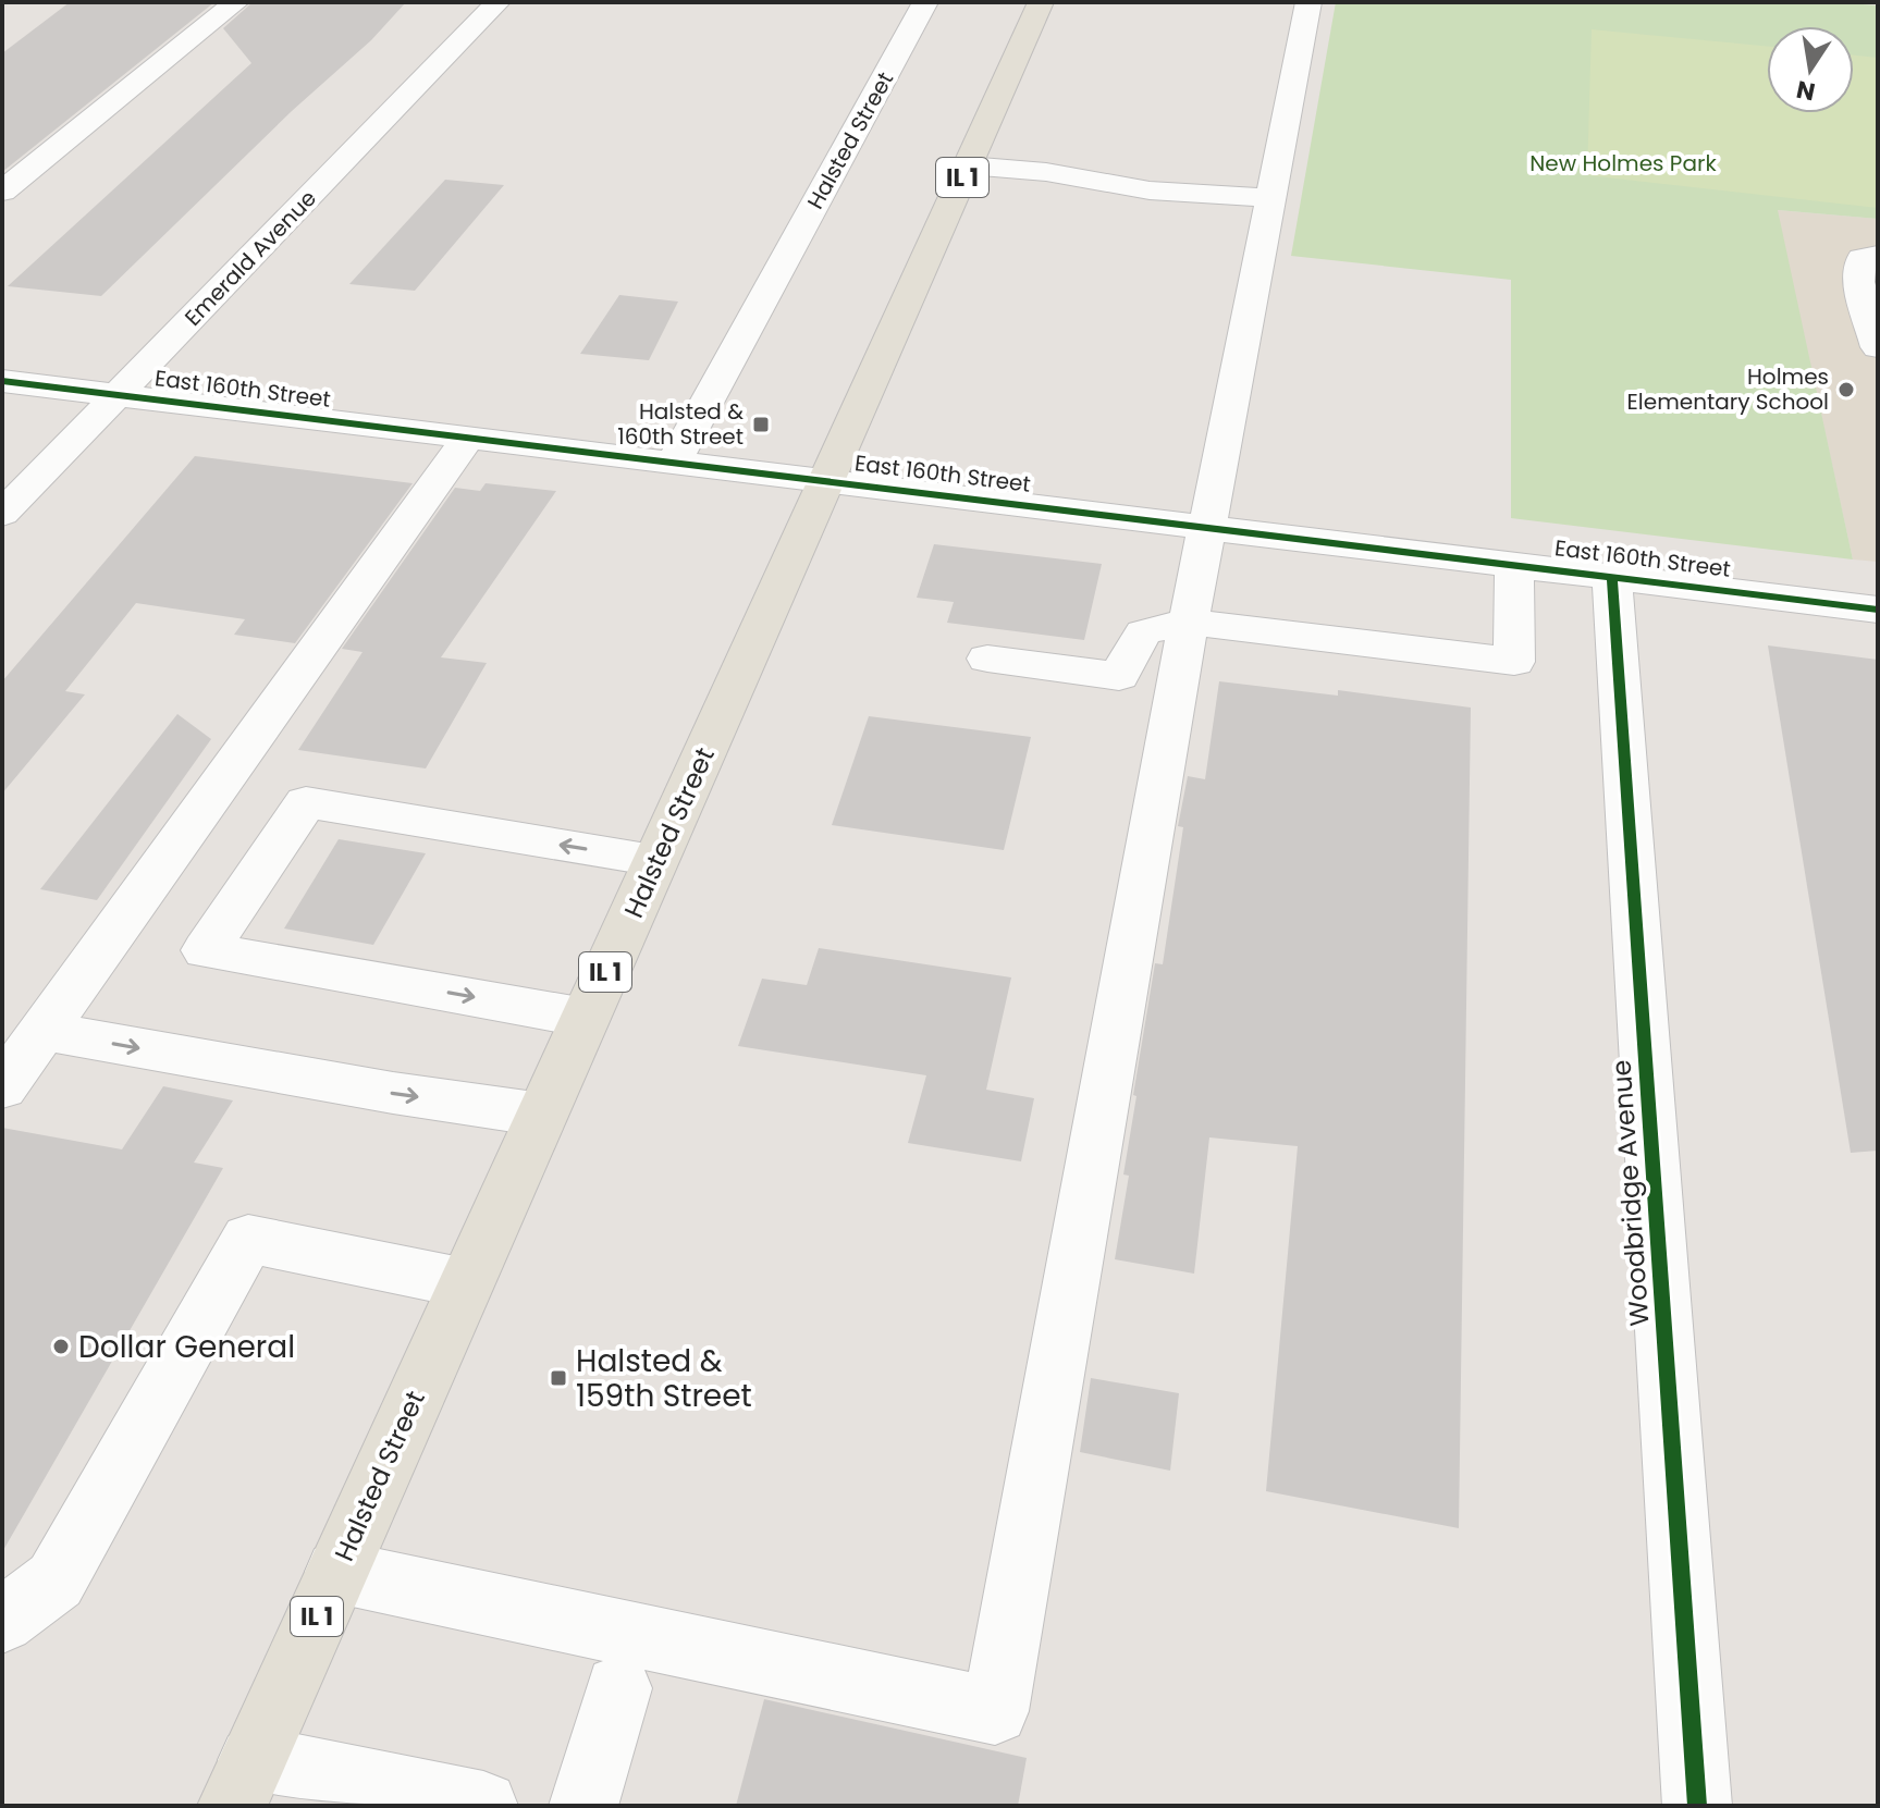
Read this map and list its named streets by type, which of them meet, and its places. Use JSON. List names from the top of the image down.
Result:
{
  "streets": {
    "main road": ["Halsted Street", "IL 1"],
    "street": ["Emerald Avenue", "East 160th Street", "Woodbridge Avenue"]
  },
  "crossings": [
    ["Halsted Street", "East 160th Street"],
    ["Emerald Avenue", "East 160th Street"],
    ["East 160th Street", "Woodbridge Avenue"]
  ],
  "parks": ["New Holmes Park"],
  "places": {
    "other": ["Holmes Elementary School", "Dollar General"],
    "transit": ["Halsted & 160th Street", "Halsted & 159th Street"]
  },
  "north": "bottom"
}
